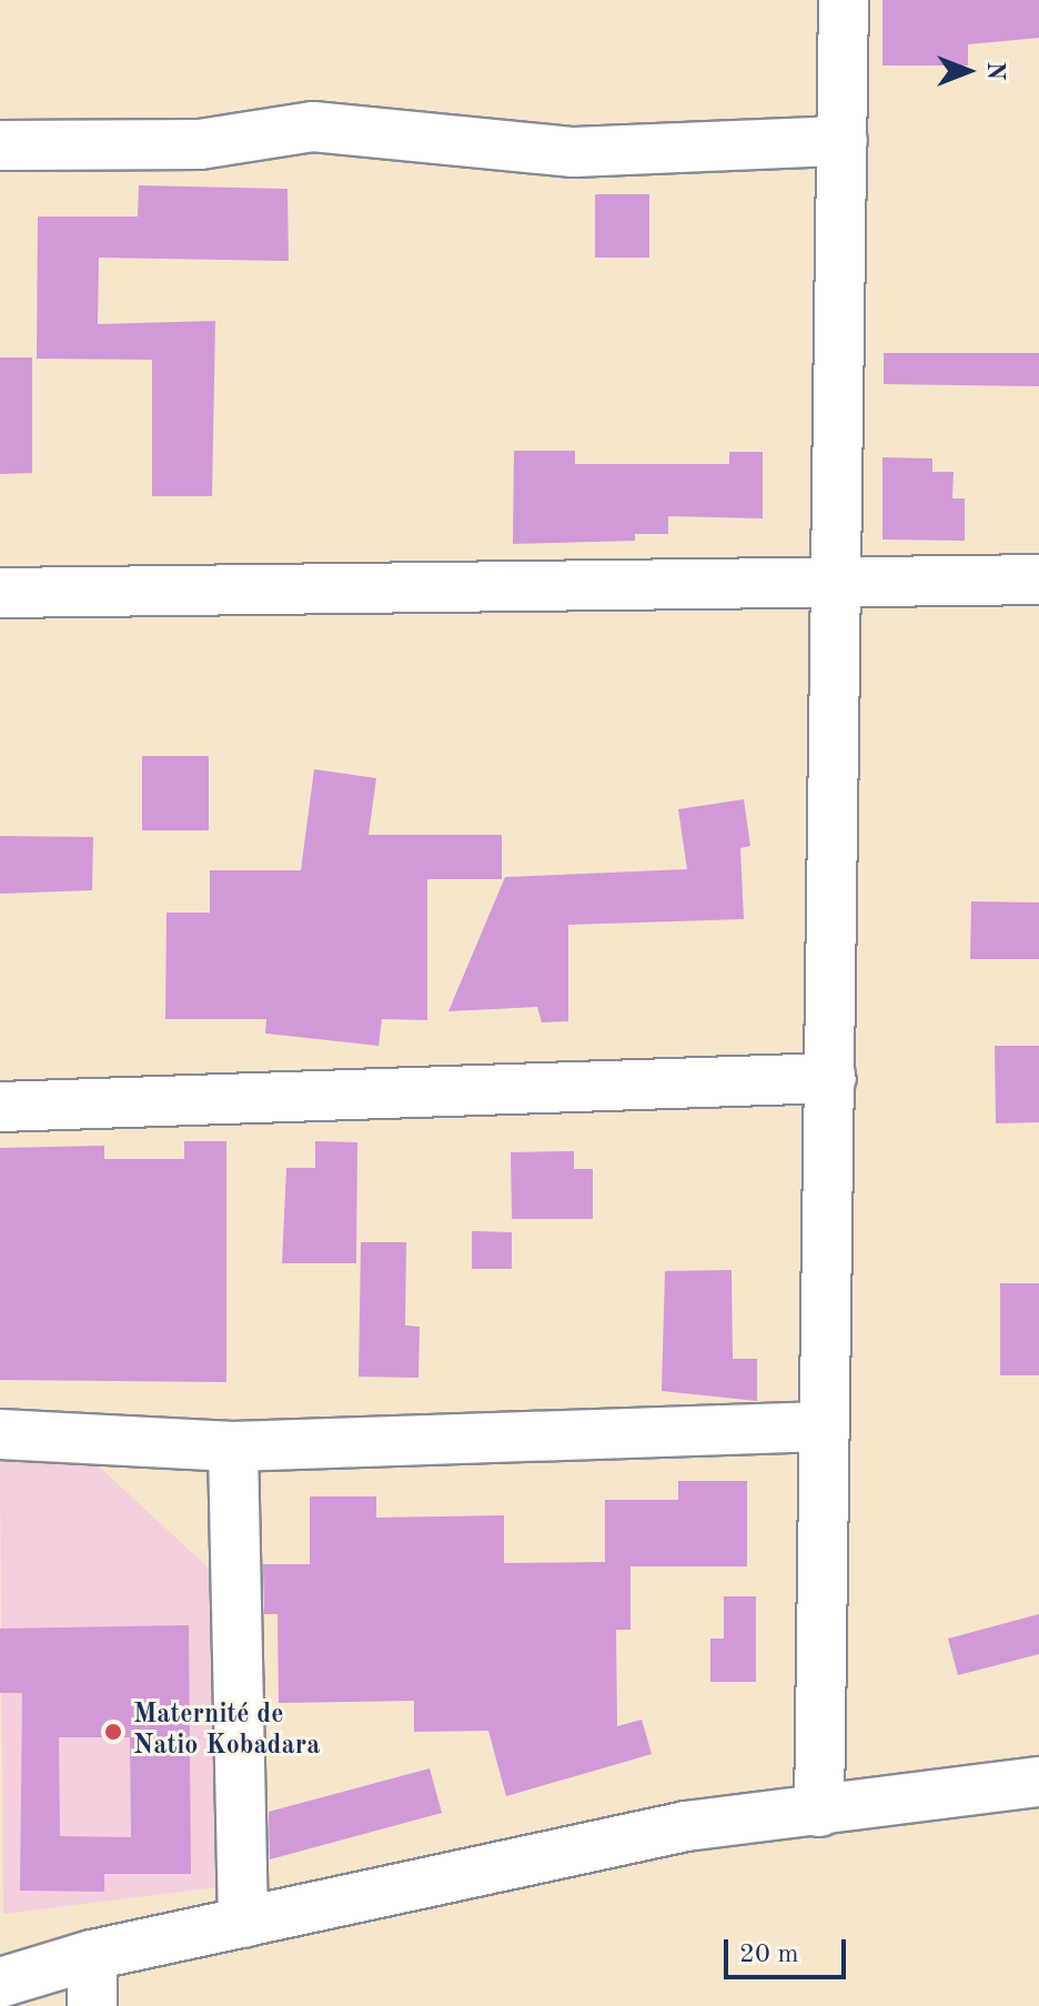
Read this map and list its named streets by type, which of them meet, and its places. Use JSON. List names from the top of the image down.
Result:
{
  "places": ["Maternité de Natio Kobadara"],
  "scale_bar": "20 m",
  "north": "right"
}
